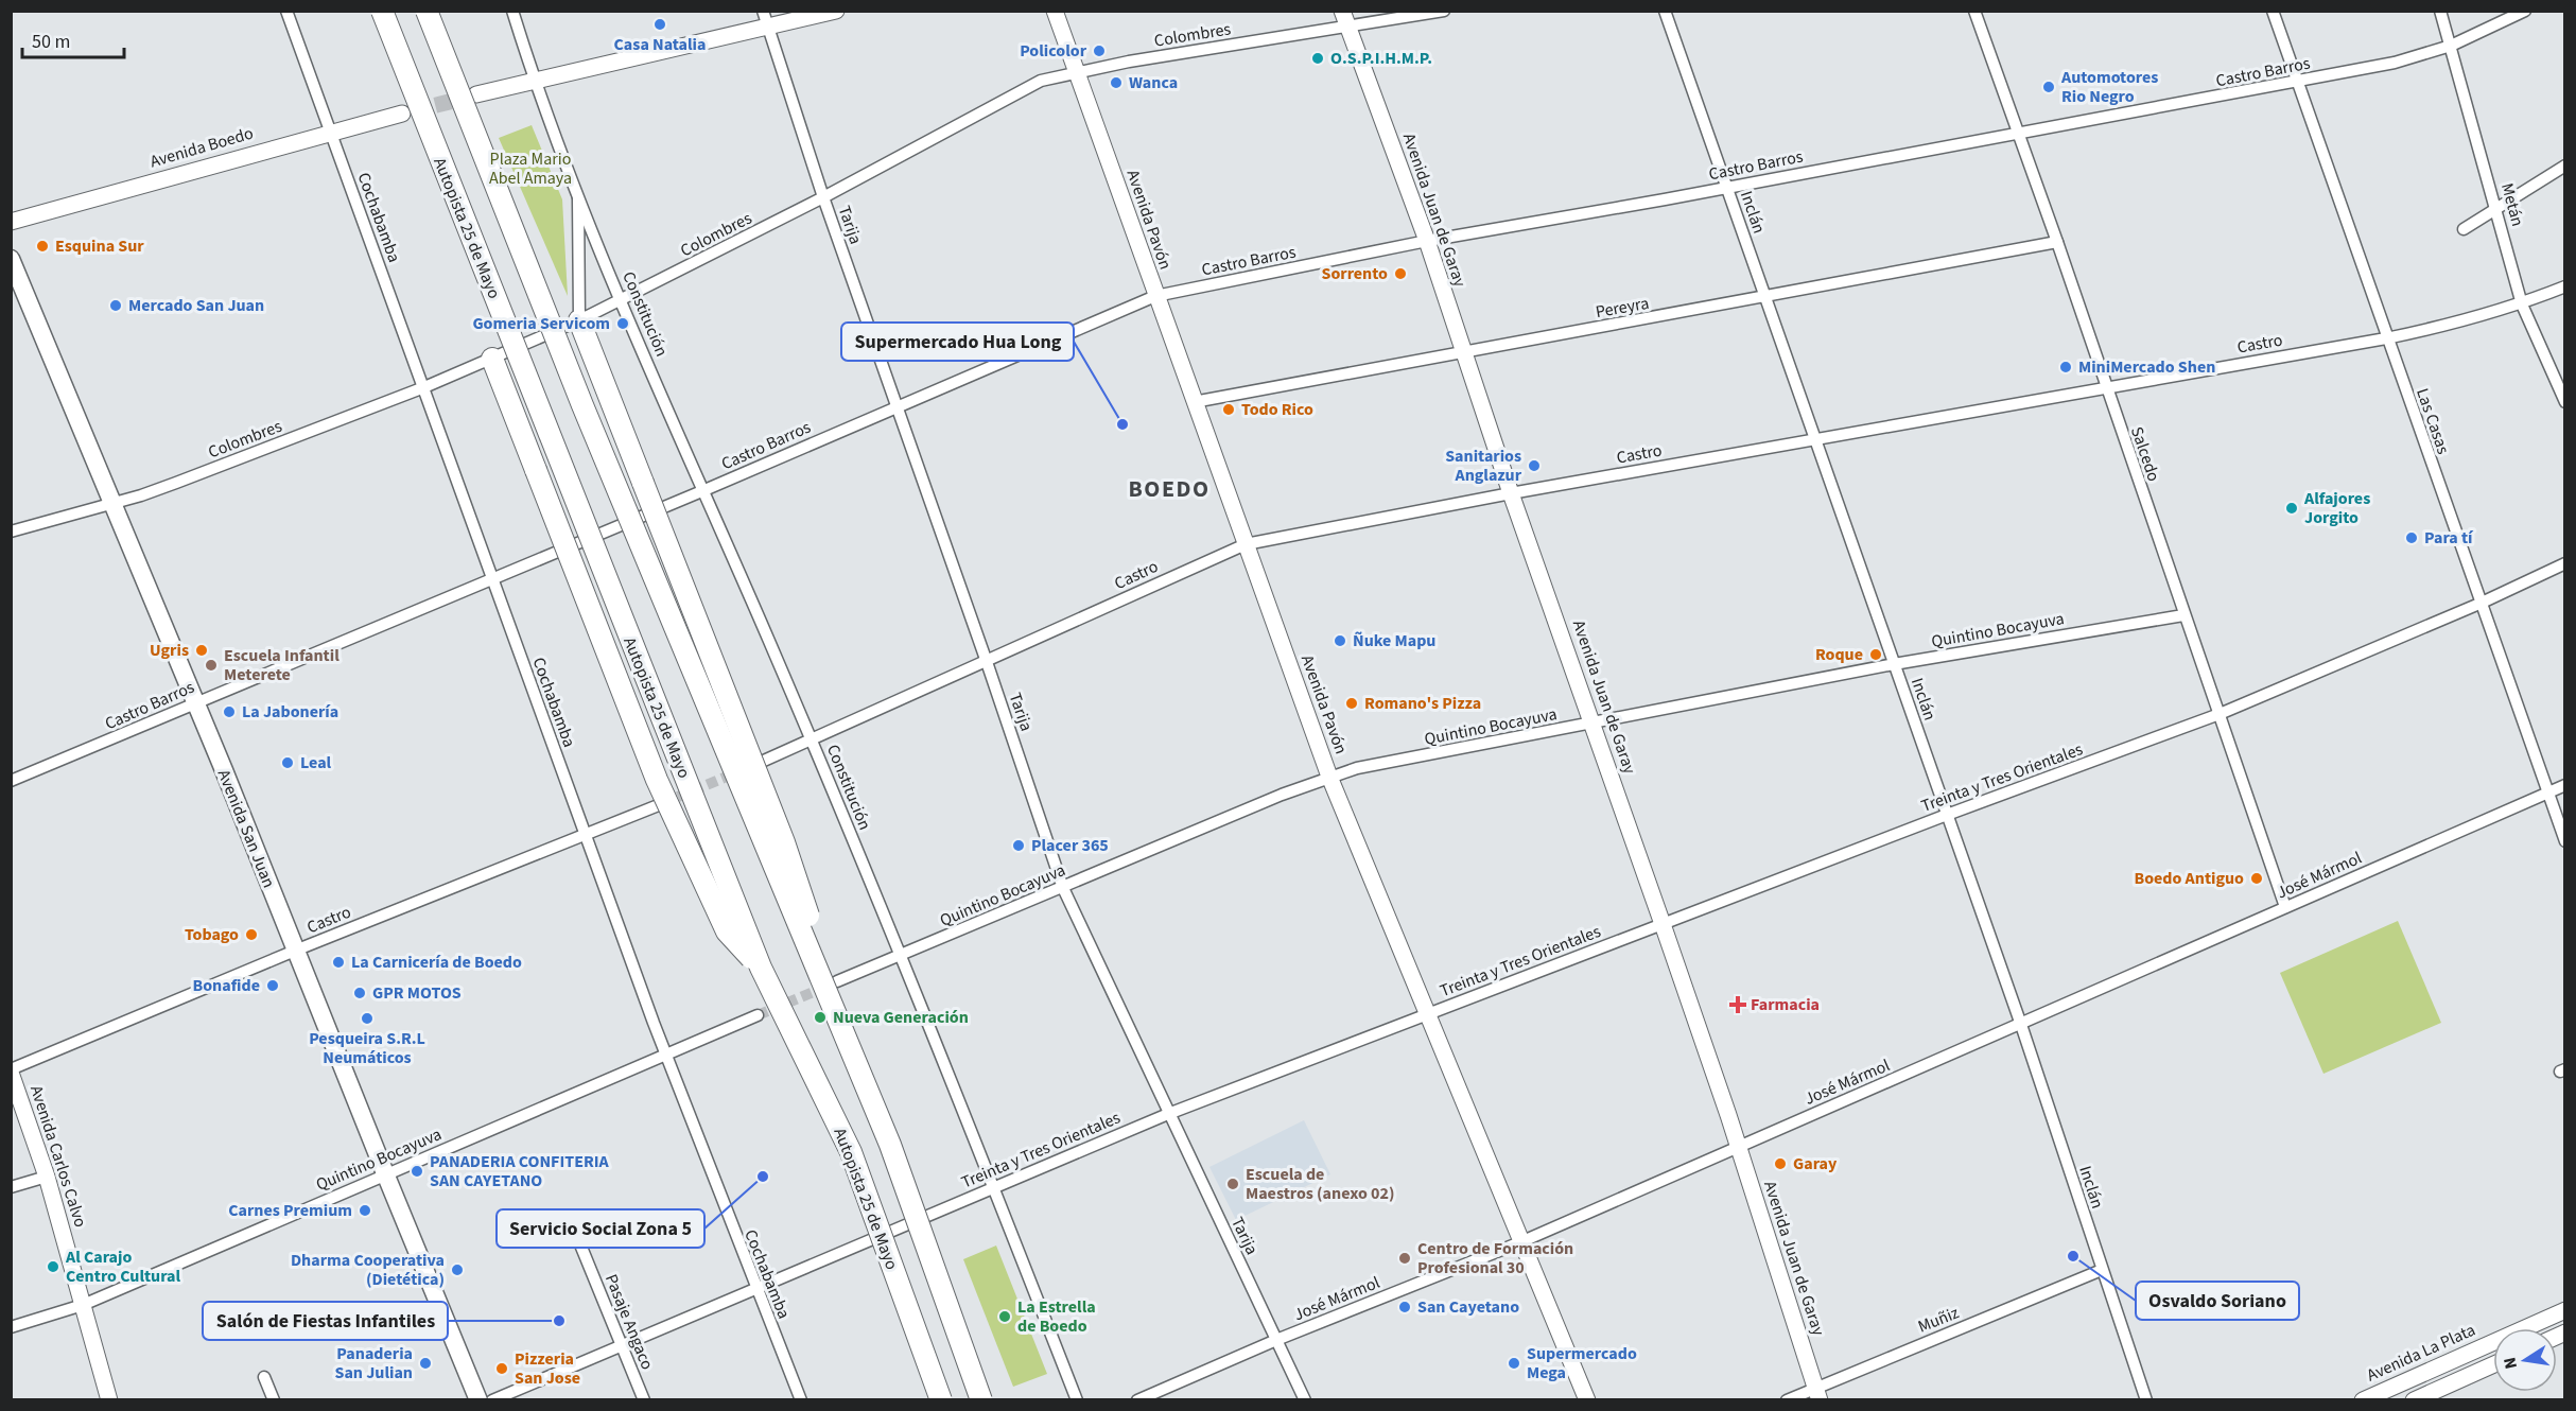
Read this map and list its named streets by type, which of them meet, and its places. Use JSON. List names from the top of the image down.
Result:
{
  "streets": {
    "highway": ["Autopista 25 de Mayo"],
    "main road": [
      "Avenida Boedo",
      "Avenida Juan de Garay",
      "Avenida Pavón",
      "Avenida San Juan",
      "Avenida Carlos Calvo",
      "Avenida La Plata"
    ],
    "street": [
      "Colombres",
      "Castro Barros",
      "Metán",
      "Inclán",
      "Cochabamba",
      "Tarija",
      "Pereyra",
      "Constitución",
      "Castro",
      "Las Casas",
      "Salcedo",
      "Quintino Bocayuva",
      "Treinta y Tres Orientales",
      "José Mármol",
      "Muñiz",
      "Pasaje Angaco"
    ]
  },
  "crossings": [
    ["Colombres", "Avenida Juan de Garay"],
    ["Colombres", "Cochabamba"],
    ["Colombres", "Avenida Pavón"],
    ["Colombres", "Tarija"],
    ["Colombres", "Constitución"],
    ["Colombres", "Avenida San Juan"],
    ["Castro Barros", "Metán"],
    ["Castro Barros", "Avenida Juan de Garay"],
    ["Castro Barros", "Inclán"],
    ["Castro Barros", "Cochabamba"],
    ["Castro Barros", "Avenida Pavón"],
    ["Castro Barros", "Tarija"],
    ["Castro Barros", "Constitución"],
    ["Castro Barros", "Las Casas"],
    ["Castro Barros", "Salcedo"],
    ["Castro Barros", "Avenida San Juan"],
    ["Avenida Boedo", "Cochabamba"],
    ["Metán", "Castro"],
    ["Avenida Juan de Garay", "Pereyra"],
    ["Avenida Juan de Garay", "Castro"],
    ["Avenida Juan de Garay", "Quintino Bocayuva"],
    ["Avenida Juan de Garay", "Treinta y Tres Orientales"],
    ["Avenida Juan de Garay", "José Mármol"],
    ["Avenida Juan de Garay", "Muñiz"],
    ["Inclán", "Pereyra"],
    ["Inclán", "Castro"],
    ["Inclán", "Quintino Bocayuva"],
    ["Inclán", "Treinta y Tres Orientales"],
    ["Inclán", "José Mármol"],
    ["Inclán", "Muñiz"],
    ["Cochabamba", "Castro"],
    ["Cochabamba", "Quintino Bocayuva"],
    ["Cochabamba", "Treinta y Tres Orientales"],
    ["Avenida Pavón", "Pereyra"],
    ["Avenida Pavón", "Castro"],
    ["Avenida Pavón", "Quintino Bocayuva"],
    ["Avenida Pavón", "Treinta y Tres Orientales"],
    ["Avenida Pavón", "José Mármol"],
    ["Tarija", "Castro"],
    ["Tarija", "Quintino Bocayuva"],
    ["Tarija", "Treinta y Tres Orientales"],
    ["Tarija", "José Mármol"],
    ["Pereyra", "Salcedo"],
    ["Constitución", "Castro"],
    ["Constitución", "Quintino Bocayuva"],
    ["Constitución", "Treinta y Tres Orientales"],
    ["Castro", "Las Casas"],
    ["Castro", "Salcedo"],
    ["Castro", "Avenida San Juan"],
    ["Castro", "Avenida Carlos Calvo"],
    ["Las Casas", "Treinta y Tres Orientales"],
    ["Las Casas", "José Mármol"],
    ["Salcedo", "Quintino Bocayuva"],
    ["Salcedo", "Treinta y Tres Orientales"],
    ["Salcedo", "José Mármol"],
    ["Quintino Bocayuva", "Avenida San Juan"],
    ["Quintino Bocayuva", "Avenida Carlos Calvo"],
    ["Treinta y Tres Orientales", "Pasaje Angaco"]
  ],
  "districts": ["BOEDO"],
  "parks": ["Plaza Mario Abel Amaya"],
  "places": {
    "other": [
      "Casa Natalia",
      "Policolor",
      "O.S.P.I.H.M.P.",
      "Wanca",
      "Automotores Rio Negro",
      "Esquina Sur",
      "Sorrento",
      "Mercado San Juan",
      "Gomeria Servicom",
      "MiniMercado Shen",
      "Todo Rico",
      "Supermercado Hua Long",
      "Sanitarios Anglazur",
      "Alfajores Jorgito",
      "Para tí",
      "Ñuke Mapu",
      "Ugris",
      "Roque",
      "Escuela Infantil Meterete",
      "Romano's Pizza",
      "La Jabonería",
      "Leal",
      "Placer 365",
      "Boedo Antiguo",
      "Tobago",
      "La Carnicería de Boedo",
      "Bonafide",
      "GPR MOTOS",
      "Nueva Generación",
      "Pesqueira S.R.L Neumáticos",
      "Garay",
      "PANADERIA CONFITERIA SAN CAYETANO",
      "Servicio Social Zona 5",
      "Escuela de Maestros (anexo 02)",
      "Carnes Premium",
      "Osvaldo Soriano",
      "Centro de Formación Profesional 30",
      "Al Carajo Centro Cultural",
      "Dharma Cooperativa (Dietética)",
      "San Cayetano",
      "La Estrella de Boedo",
      "Salón de Fiestas Infantiles",
      "Panaderia San Julian",
      "Supermercado Mega",
      "Pizzeria San Jose"
    ],
    "health": ["Farmacia"]
  },
  "scale_bar": "50 m",
  "north": "left"
}
